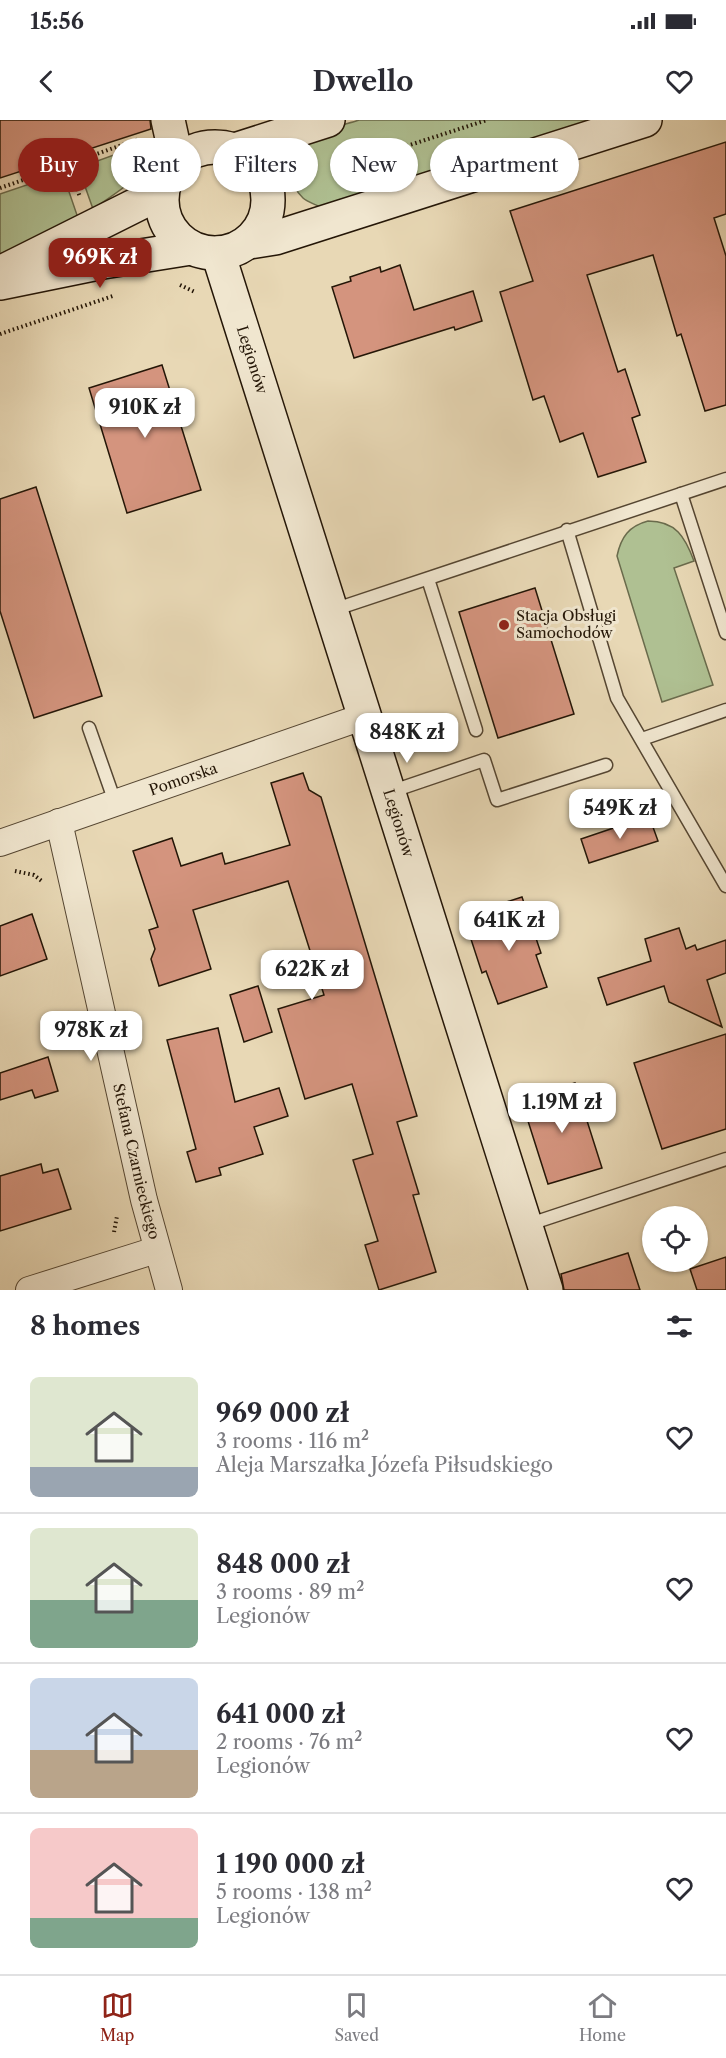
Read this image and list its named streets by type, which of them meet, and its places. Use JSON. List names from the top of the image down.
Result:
{
  "streets": {
    "street": ["Legionów", "Pomorska", "Stefana Czarnieckiego"]
  },
  "crossings": [
    ["Legionów", "Pomorska"],
    ["Pomorska", "Stefana Czarnieckiego"]
  ],
  "places": ["Stacja Obsługi Samochodów"],
  "page": {
    "status": "15:56",
    "header": "Dwello",
    "chip": [
      "Buy",
      "Rent",
      "Filters",
      "New",
      "Apartment"
    ],
    "price": [
      "969K zł",
      "910K zł",
      "848K zł",
      "549K zł",
      "641K zł",
      "622K zł",
      "978K zł",
      "1.19M zł"
    ],
    "heading": "8 homes",
    "list": [
      {
        "name": "969 000 zł",
        "note": "3 rooms · 116 m² · Aleja Marszałka Józefa Piłsudskiego"
      },
      {
        "name": "848 000 zł",
        "note": "3 rooms · 89 m² · Legionów"
      },
      {
        "name": "641 000 zł",
        "note": "2 rooms · 76 m² · Legionów"
      },
      {
        "name": "1 190 000 zł",
        "note": "5 rooms · 138 m² · Legionów"
      }
    ],
    "tabs": ["Map", "Saved", "Home"]
  }
}
